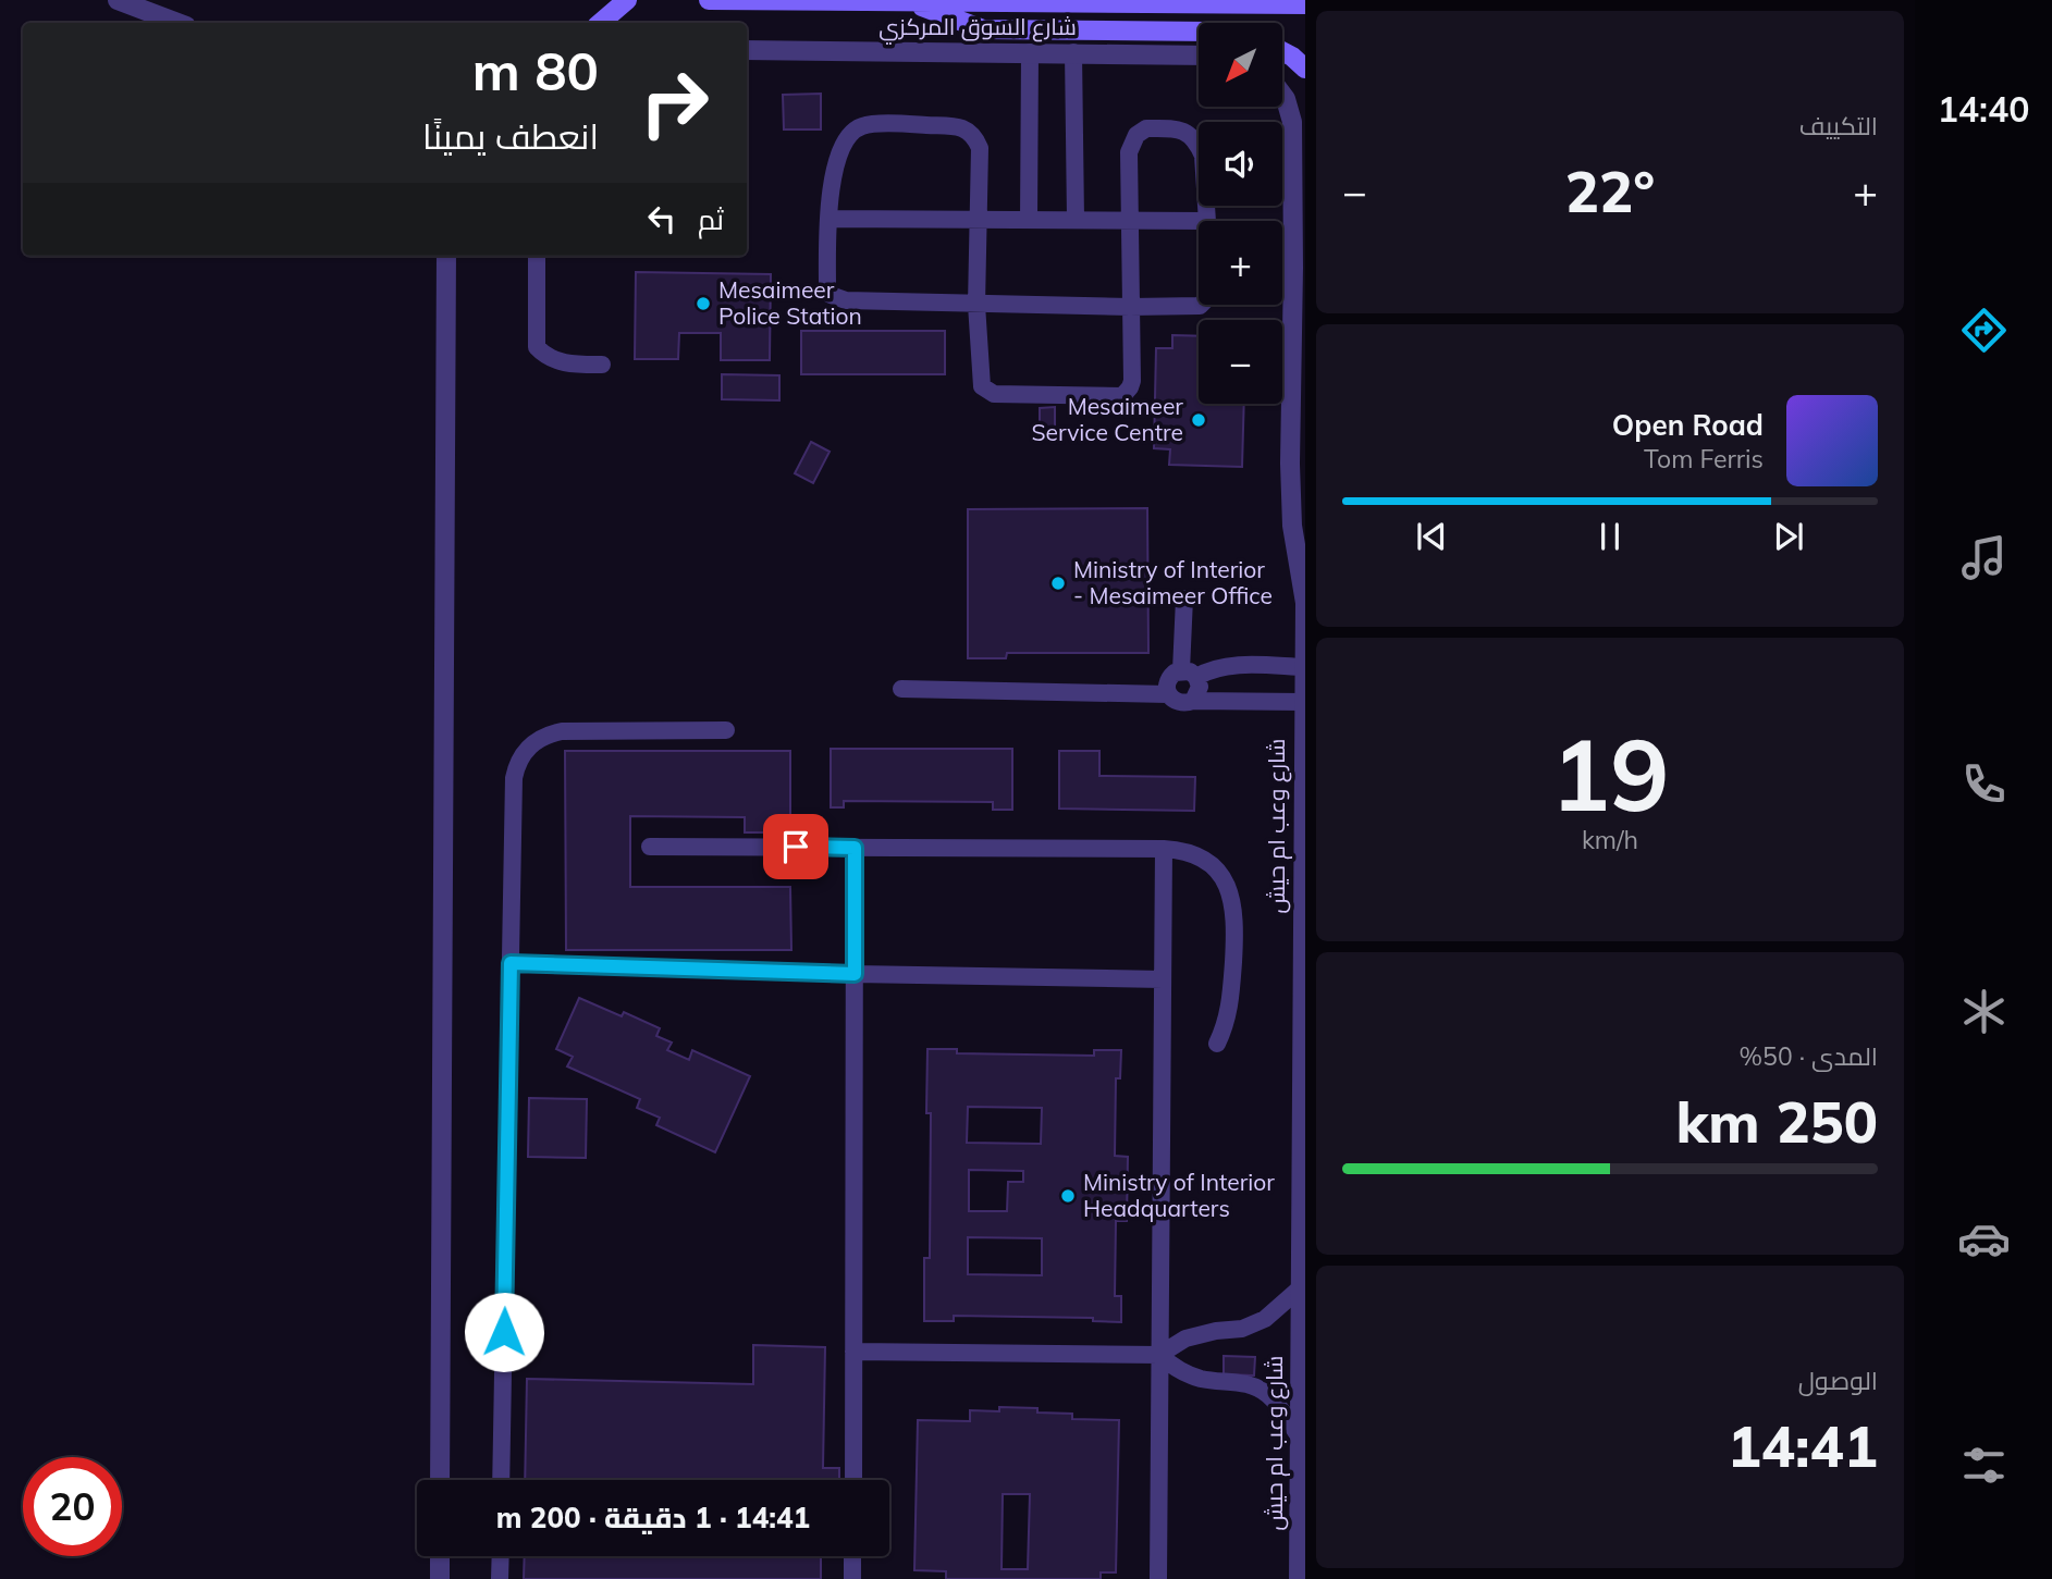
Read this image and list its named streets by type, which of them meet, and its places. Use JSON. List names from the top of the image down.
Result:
{
  "streets": {
    "main road": ["شارع السوق المركزي"],
    "street": ["شارع وعب ام حيش"]
  },
  "places": [
    "Mesaimeer Police Station",
    "Mesaimeer Service Centre",
    "Ministry of Interior - Mesaimeer Office",
    "Ministry of Interior Headquarters"
  ],
  "north": "bottom left",
  "page": {
    "tabs": "14:40",
    "tile": [
      "التكييف",
      ["19", "km/h"],
      ["المدى · 50%", "250 km"],
      ["الوصول", "14:41"]
    ],
    "map_buttons": ["+", "−"],
    "turn": ["80 m", "انعطف يمينًا"],
    "heat": ["−", "22°", "+"],
    "then": "ثم",
    "song": ["Open Road", "Tom Ferris"],
    "limit": "20",
    "trip": "14:41 · 1 دقيقة · 200 m"
  }
}
